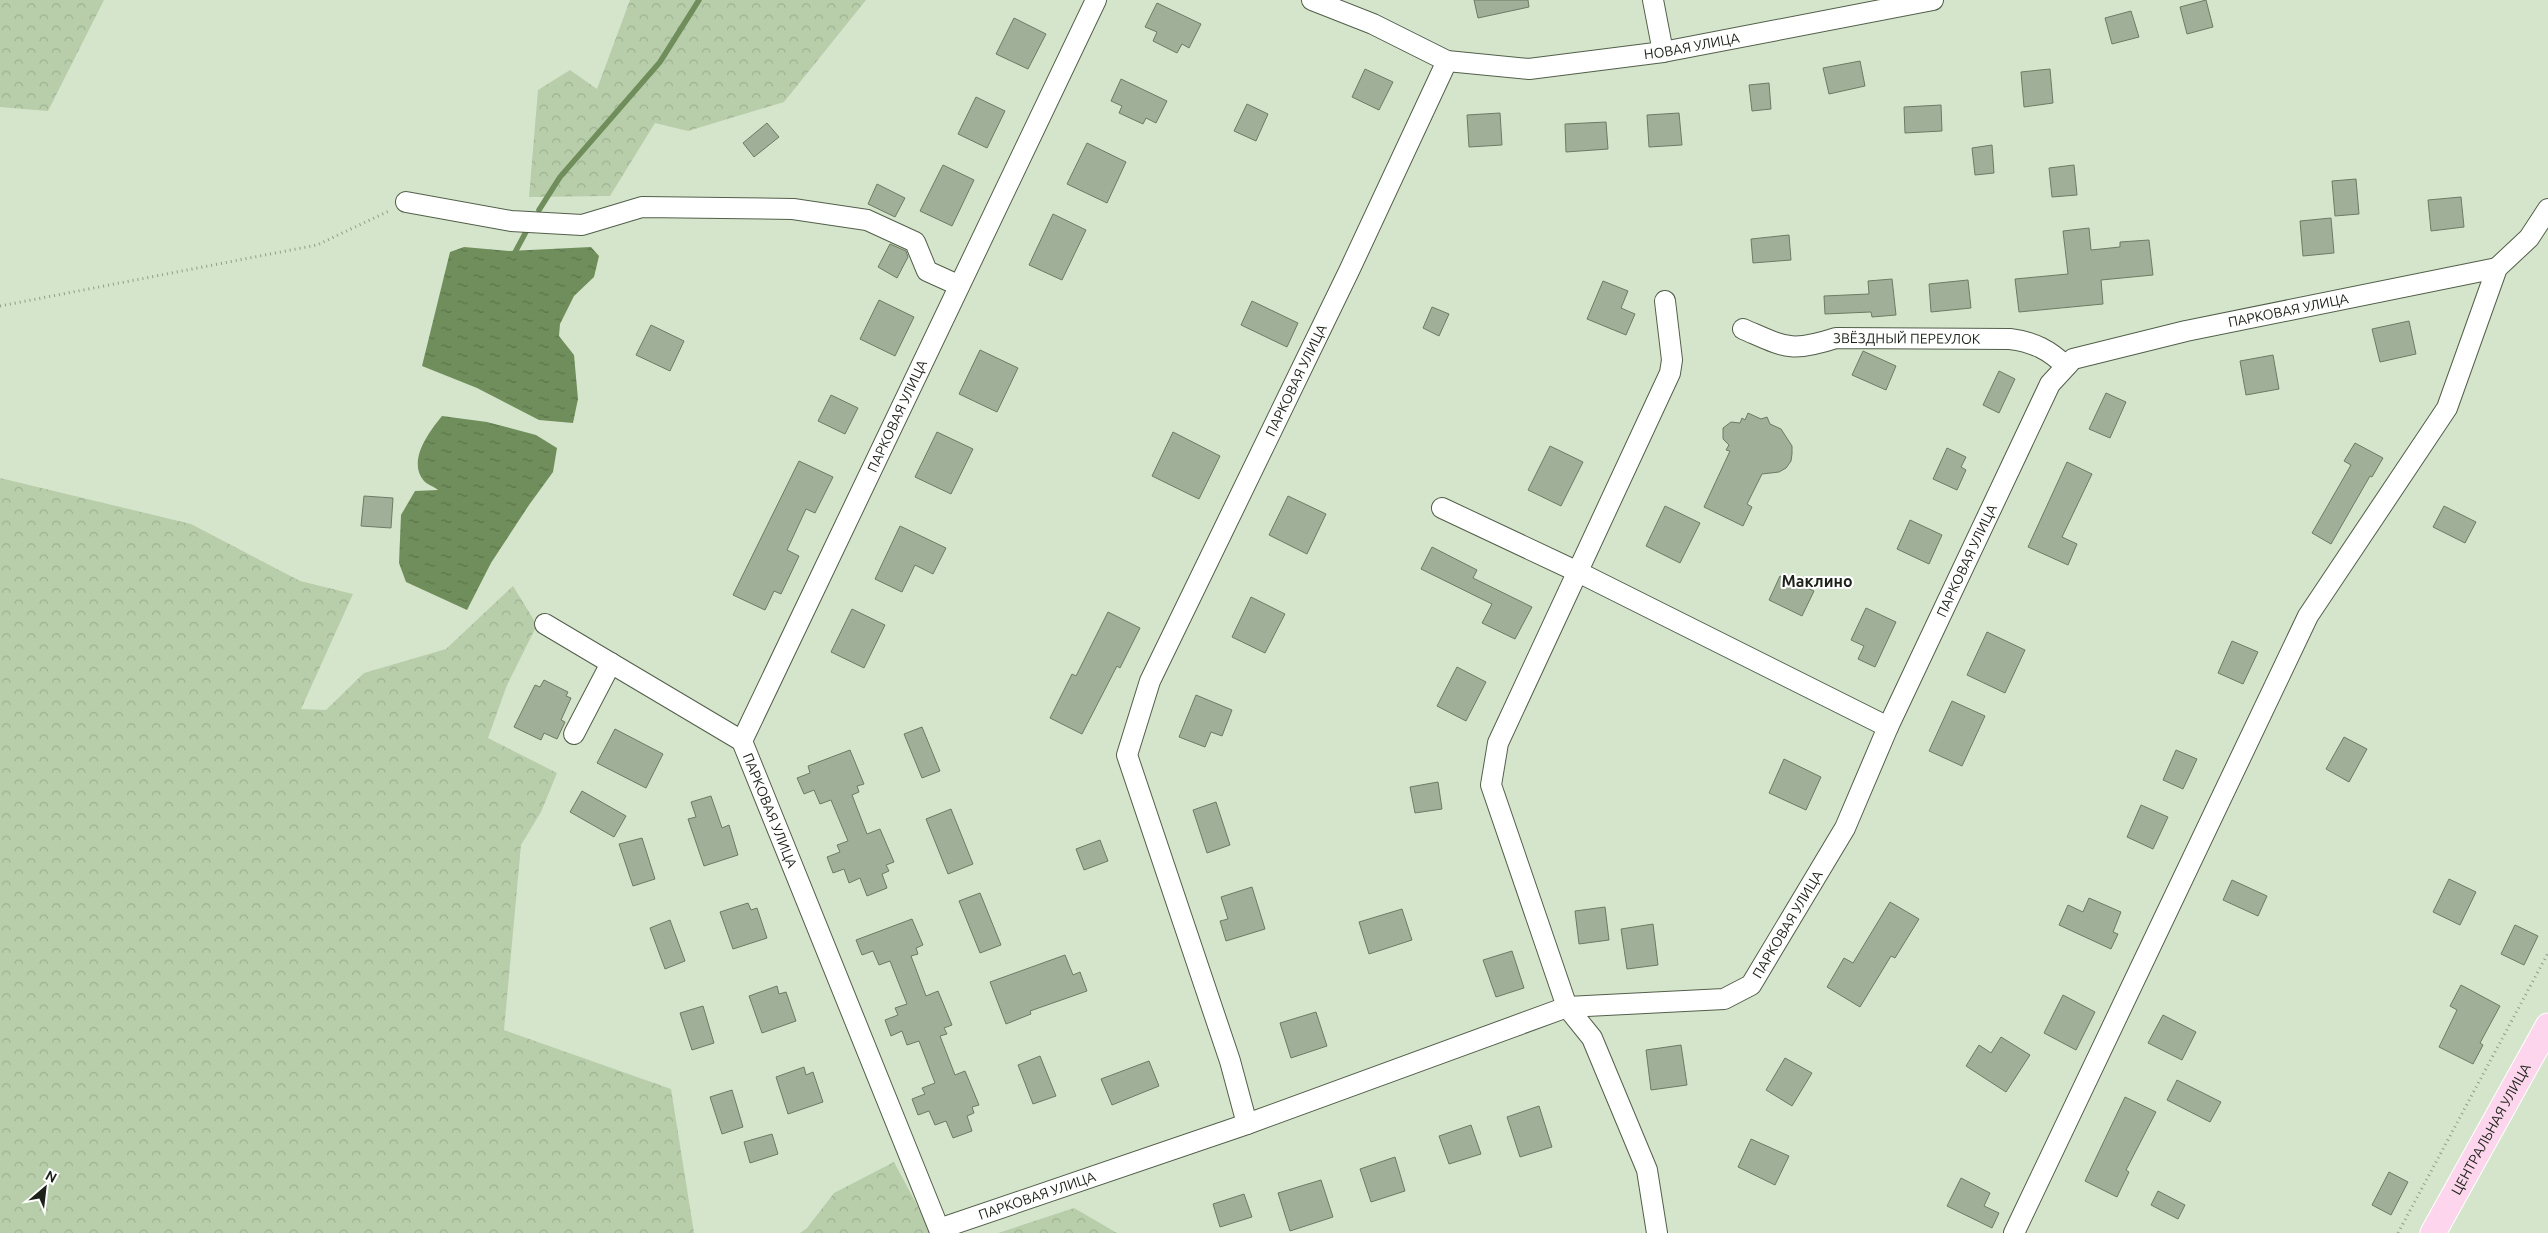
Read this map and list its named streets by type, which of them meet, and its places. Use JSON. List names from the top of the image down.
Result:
{
  "streets": {
    "main road": ["ЦЕНТРАЛЬНАЯ УЛИЦА"],
    "street": ["НОВАЯ УЛИЦА", "ПАРКОВАЯ УЛИЦА", "ЗВЁЗДНЫЙ ПЕРЕУЛОК"]
  },
  "crossings": [
    ["НОВАЯ УЛИЦА", "ПАРКОВАЯ УЛИЦА"],
    ["ПАРКОВАЯ УЛИЦА", "ЗВЁЗДНЫЙ ПЕРЕУЛОК"]
  ],
  "districts": ["Маклино"],
  "north": "top right"
}
